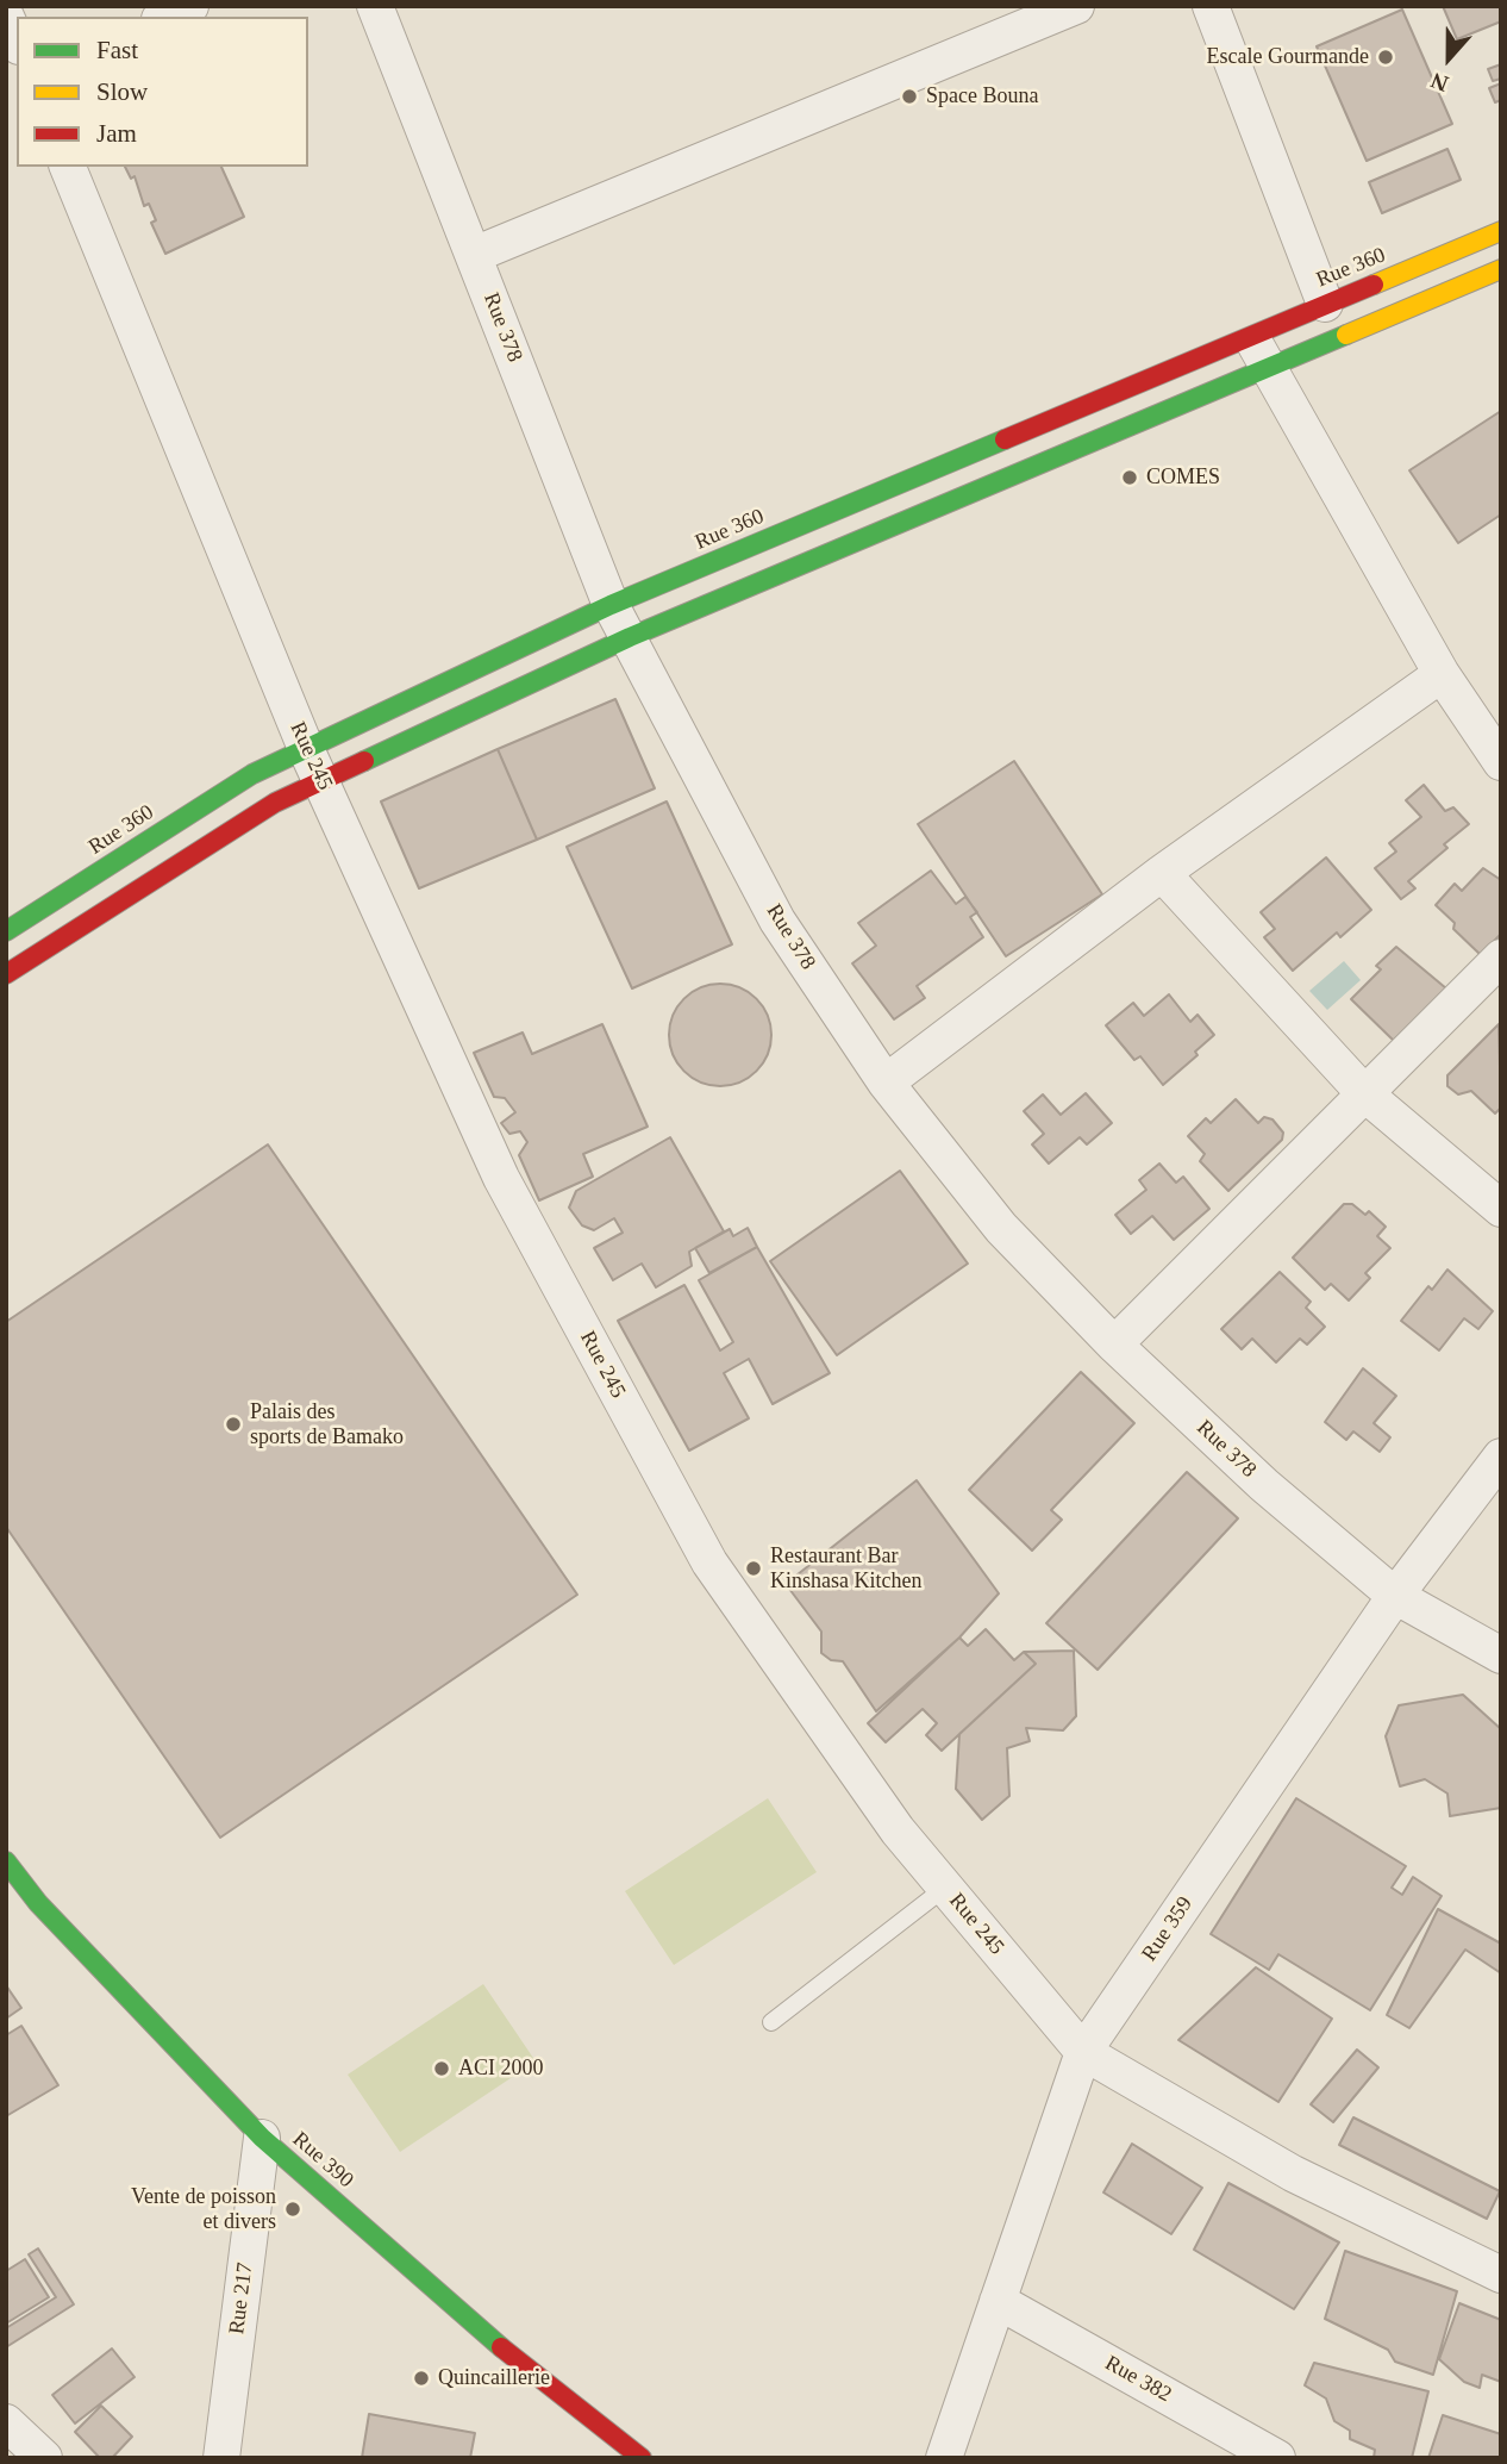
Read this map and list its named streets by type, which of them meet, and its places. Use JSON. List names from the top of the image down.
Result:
{
  "streets": {
    "main road": ["Rue 360", "Rue 390"],
    "street": [
      "Rue 378",
      "Rue 245",
      "Rue 359",
      "Rue 217",
      "Rue 382"
    ]
  },
  "crossings": [
    ["Rue 360", "Rue 378"],
    ["Rue 360", "Rue 245"],
    ["Rue 378", "Rue 359"],
    ["Rue 245", "Rue 359"],
    ["Rue 359", "Rue 382"],
    ["Rue 390", "Rue 217"]
  ],
  "places": [
    "Escale Gourmande",
    "Space Bouna",
    "COMES",
    "Palais des sports de Bamako",
    "Restaurant Bar Kinshasa Kitchen",
    "ACI 2000",
    "Vente de poisson et divers",
    "Quincaillerie"
  ],
  "legend": ["Fast", "Slow", "Jam"],
  "north": "bottom"
}
